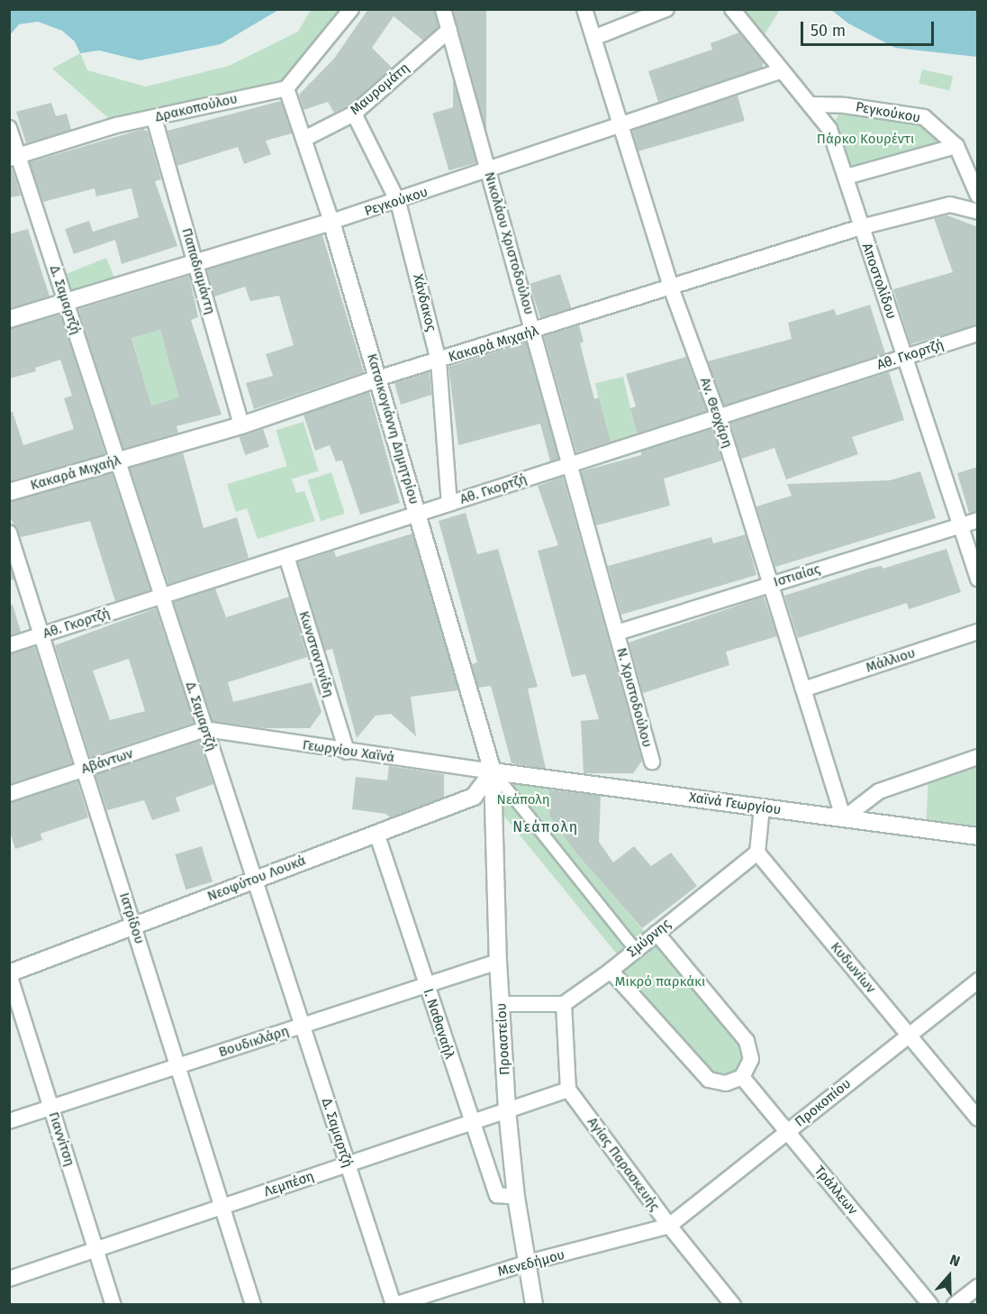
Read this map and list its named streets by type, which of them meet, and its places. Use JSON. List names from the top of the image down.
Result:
{
  "streets": {
    "main road": [
      "Ρεγκούκου",
      "Κακαρά Μιχαήλ",
      "Κατσικογιάννη Δημητρίου",
      "Χαϊνά Γεωργίου",
      "Νεοφύτου Λουκά",
      "Προαστείου"
    ],
    "street": [
      "Μαυρομάτη",
      "Δρακοπούλου",
      "Νικολάου Χριστοδούλου",
      "Παπαδιαμάντη",
      "Αποστολίδου",
      "Δ. Σαμαρτζή",
      "Χάνδακος",
      "Αθ. Γκορτζή",
      "Αν. Θεοχάρη",
      "Ιστιαίας",
      "Κωνσταντινίδη",
      "Μάλλιου",
      "Ν. Χριστοδούλου",
      "Γεωργίου Χαϊνά",
      "Αβάντων",
      "Ιατρίδου",
      "Σμύρνης",
      "Κυδωνίων",
      "Ι. Ναθαναήλ",
      "Βουδικλάρη",
      "Προκοπίου",
      "Γιαννίτση",
      "Αγίας Παρασκευής",
      "Λεμπέση",
      "Τράλλεων",
      "Μενεδήμου"
    ]
  },
  "crossings": [
    ["Μαυρομάτη", "Νικολάου Χριστοδούλου"],
    ["Μαυρομάτη", "Χάνδακος"],
    ["Μαυρομάτη", "Κατσικογιάννη Δημητρίου"],
    ["Δρακοπούλου", "Παπαδιαμάντη"],
    ["Δρακοπούλου", "Δ. Σαμαρτζή"],
    ["Δρακοπούλου", "Κατσικογιάννη Δημητρίου"],
    ["Ρεγκούκου", "Νικολάου Χριστοδούλου"],
    ["Ρεγκούκου", "Παπαδιαμάντη"],
    ["Ρεγκούκου", "Αποστολίδου"],
    ["Ρεγκούκου", "Δ. Σαμαρτζή"],
    ["Ρεγκούκου", "Χάνδακος"],
    ["Ρεγκούκου", "Αν. Θεοχάρη"],
    ["Ρεγκούκου", "Κατσικογιάννη Δημητρίου"],
    ["Νικολάου Χριστοδούλου", "Κακαρά Μιχαήλ"],
    ["Νικολάου Χριστοδούλου", "Αθ. Γκορτζή"],
    ["Νικολάου Χριστοδούλου", "Ιστιαίας"],
    ["Νικολάου Χριστοδούλου", "Ν. Χριστοδούλου"],
    ["Παπαδιαμάντη", "Κακαρά Μιχαήλ"],
    ["Αποστολίδου", "Κακαρά Μιχαήλ"],
    ["Αποστολίδου", "Αθ. Γκορτζή"],
    ["Αποστολίδου", "Ιστιαίας"],
    ["Δ. Σαμαρτζή", "Κακαρά Μιχαήλ"],
    ["Δ. Σαμαρτζή", "Αθ. Γκορτζή"],
    ["Δ. Σαμαρτζή", "Γεωργίου Χαϊνά"],
    ["Δ. Σαμαρτζή", "Αβάντων"],
    ["Δ. Σαμαρτζή", "Νεοφύτου Λουκά"],
    ["Δ. Σαμαρτζή", "Βουδικλάρη"],
    ["Δ. Σαμαρτζή", "Λεμπέση"],
    ["Δ. Σαμαρτζή", "Μενεδήμου"],
    ["Χάνδακος", "Κακαρά Μιχαήλ"],
    ["Χάνδακος", "Αθ. Γκορτζή"],
    ["Κακαρά Μιχαήλ", "Αν. Θεοχάρη"],
    ["Κακαρά Μιχαήλ", "Κατσικογιάννη Δημητρίου"],
    ["Αθ. Γκορτζή", "Αν. Θεοχάρη"],
    ["Αθ. Γκορτζή", "Κατσικογιάννη Δημητρίου"],
    ["Αθ. Γκορτζή", "Κωνσταντινίδη"],
    ["Αθ. Γκορτζή", "Ιατρίδου"],
    ["Αν. Θεοχάρη", "Ιστιαίας"],
    ["Αν. Θεοχάρη", "Μάλλιου"],
    ["Αν. Θεοχάρη", "Χαϊνά Γεωργίου"],
    ["Κατσικογιάννη Δημητρίου", "Γεωργίου Χαϊνά"],
    ["Κατσικογιάννη Δημητρίου", "Χαϊνά Γεωργίου"],
    ["Κατσικογιάννη Δημητρίου", "Νεοφύτου Λουκά"],
    ["Κατσικογιάννη Δημητρίου", "Προαστείου"],
    ["Ιστιαίας", "Ν. Χριστοδούλου"],
    ["Κωνσταντινίδη", "Γεωργίου Χαϊνά"],
    ["Γεωργίου Χαϊνά", "Αβάντων"],
    ["Γεωργίου Χαϊνά", "Χαϊνά Γεωργίου"],
    ["Γεωργίου Χαϊνά", "Νεοφύτου Λουκά"],
    ["Γεωργίου Χαϊνά", "Προαστείου"],
    ["Αβάντων", "Ιατρίδου"],
    ["Χαϊνά Γεωργίου", "Νεοφύτου Λουκά"],
    ["Χαϊνά Γεωργίου", "Προαστείου"],
    ["Νεοφύτου Λουκά", "Ιατρίδου"],
    ["Νεοφύτου Λουκά", "Ι. Ναθαναήλ"],
    ["Νεοφύτου Λουκά", "Προαστείου"],
    ["Νεοφύτου Λουκά", "Γιαννίτση"],
    ["Ιατρίδου", "Βουδικλάρη"],
    ["Ιατρίδου", "Λεμπέση"],
    ["Σμύρνης", "Κυδωνίων"],
    ["Κυδωνίων", "Προκοπίου"],
    ["Ι. Ναθαναήλ", "Προαστείου"],
    ["Ι. Ναθαναήλ", "Βουδικλάρη"],
    ["Ι. Ναθαναήλ", "Λεμπέση"],
    ["Προαστείου", "Βουδικλάρη"],
    ["Προαστείου", "Λεμπέση"],
    ["Προαστείου", "Μενεδήμου"],
    ["Βουδικλάρη", "Γιαννίτση"],
    ["Προκοπίου", "Αγίας Παρασκευής"],
    ["Προκοπίου", "Τράλλεων"],
    ["Προκοπίου", "Μενεδήμου"],
    ["Γιαννίτση", "Λεμπέση"],
    ["Αγίας Παρασκευής", "Λεμπέση"],
    ["Αγίας Παρασκευής", "Μενεδήμου"]
  ],
  "districts": ["Νεάπολη"],
  "parks": ["Πάρκο Κουρέντι", "Νεάπολη", "Μικρό παρκάκι"],
  "scale_bar": "50 m",
  "north": "top"
}
